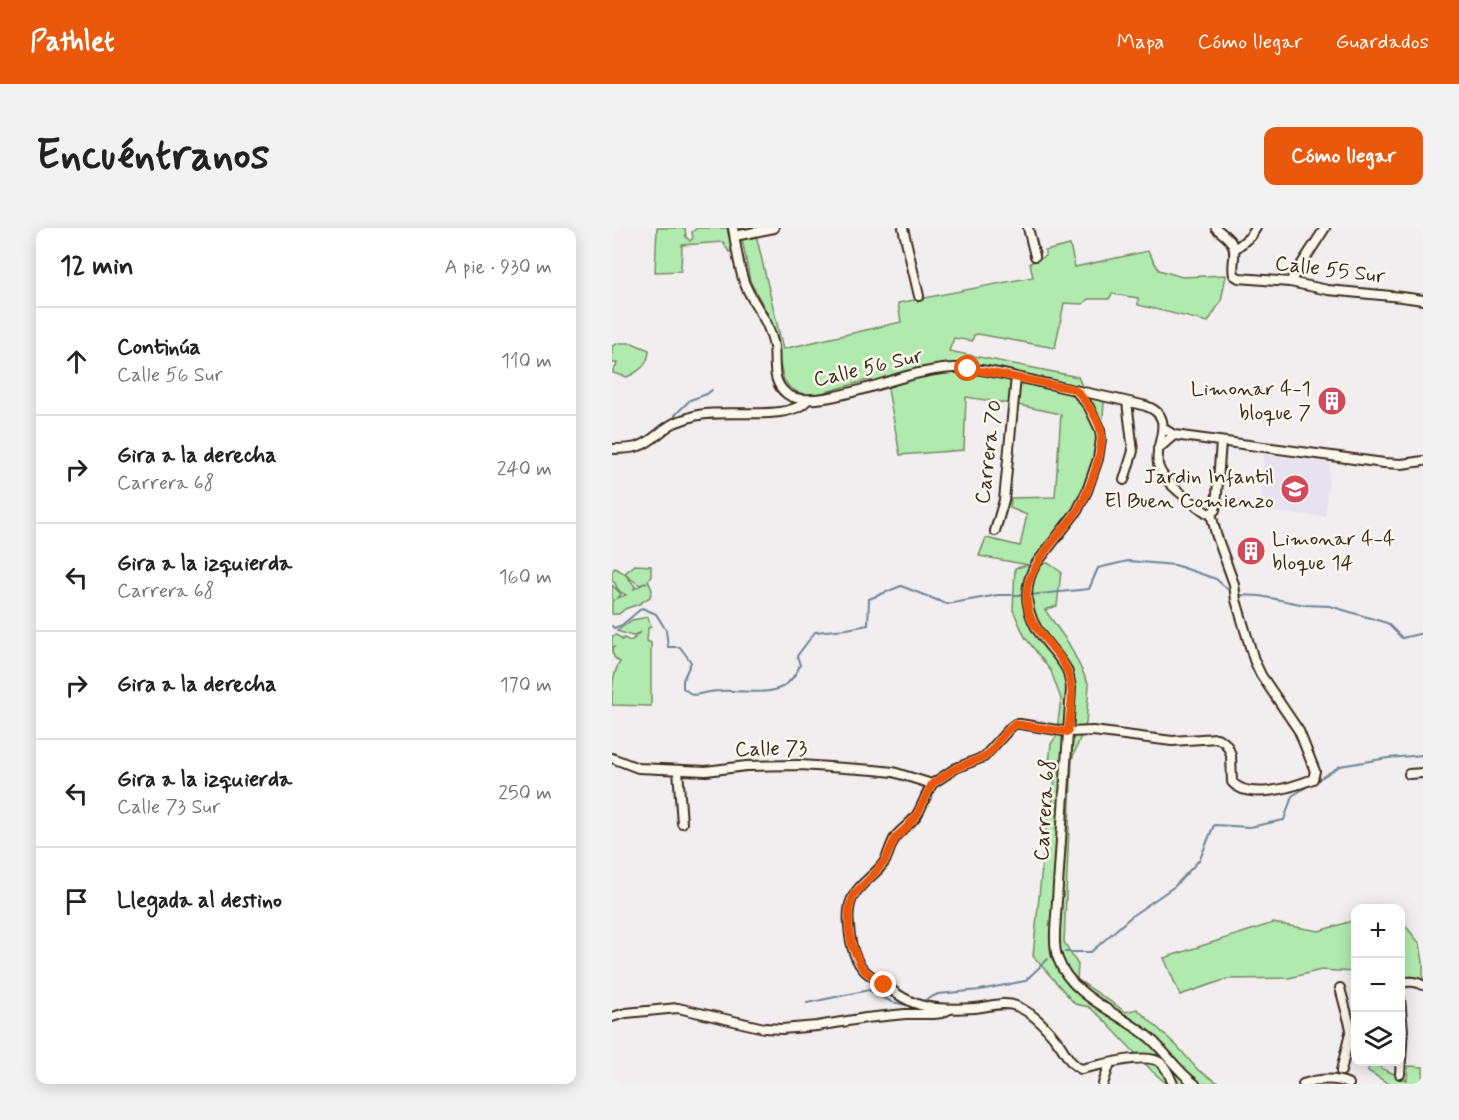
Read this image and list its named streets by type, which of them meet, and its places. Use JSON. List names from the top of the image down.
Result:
{
  "streets": {
    "street": [
      "Calle 55 Sur",
      "Calle 56 Sur",
      "Carrera 70",
      "Calle 73",
      "Carrera 68"
    ]
  },
  "crossings": [
    ["Calle 56 Sur", "Carrera 70"],
    ["Calle 56 Sur", "Carrera 68"]
  ],
  "places": {
    "building": ["Limonar 4-1 bloque 7", "Limonar 4-4 bloque 14"],
    "school or university": ["Jardin Infantil El Buen Comienzo"]
  },
  "page": {
    "header": "Pathlet",
    "nav": ["Mapa", "Cómo llegar", "Guardados"],
    "buttons": "Cómo llegar",
    "title": "Encuéntranos",
    "heading": ["12 min", "A pie · 930 m"],
    "list": [
      ["Continúa", "Calle 56 Sur", "110 m"],
      ["Gira a la derecha", "Carrera 68", "240 m"],
      ["Gira a la izquierda", "Carrera 68", "160 m"],
      ["Gira a la derecha", "170 m"],
      ["Gira a la izquierda", "Calle 73 Sur", "250 m"],
      "Llegada al destino"
    ],
    "map_buttons": ["+", "−"]
  }
}
